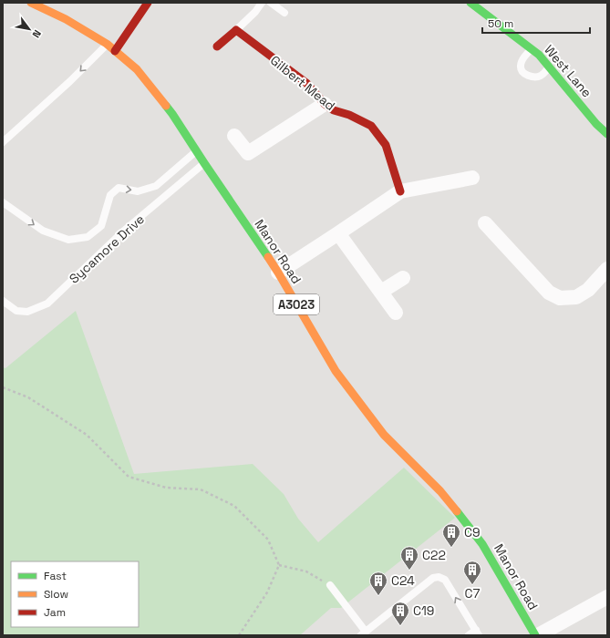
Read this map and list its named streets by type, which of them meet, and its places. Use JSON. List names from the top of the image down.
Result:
{
  "streets": {
    "main road": [
      "West Lane",
      "Gilbert Mead",
      "Manor Road",
      "A3023"
    ],
    "lane": ["Sycamore Drive"]
  },
  "crossings": [
    ["Sycamore Drive", "Manor Road"]
  ],
  "places": {
    "building": [
      "C9",
      "C22",
      "C7",
      "C24",
      "C19"
    ]
  },
  "legend": ["Fast", "Slow", "Jam"],
  "scale_bar": "50 m",
  "north": "bottom right"
}
